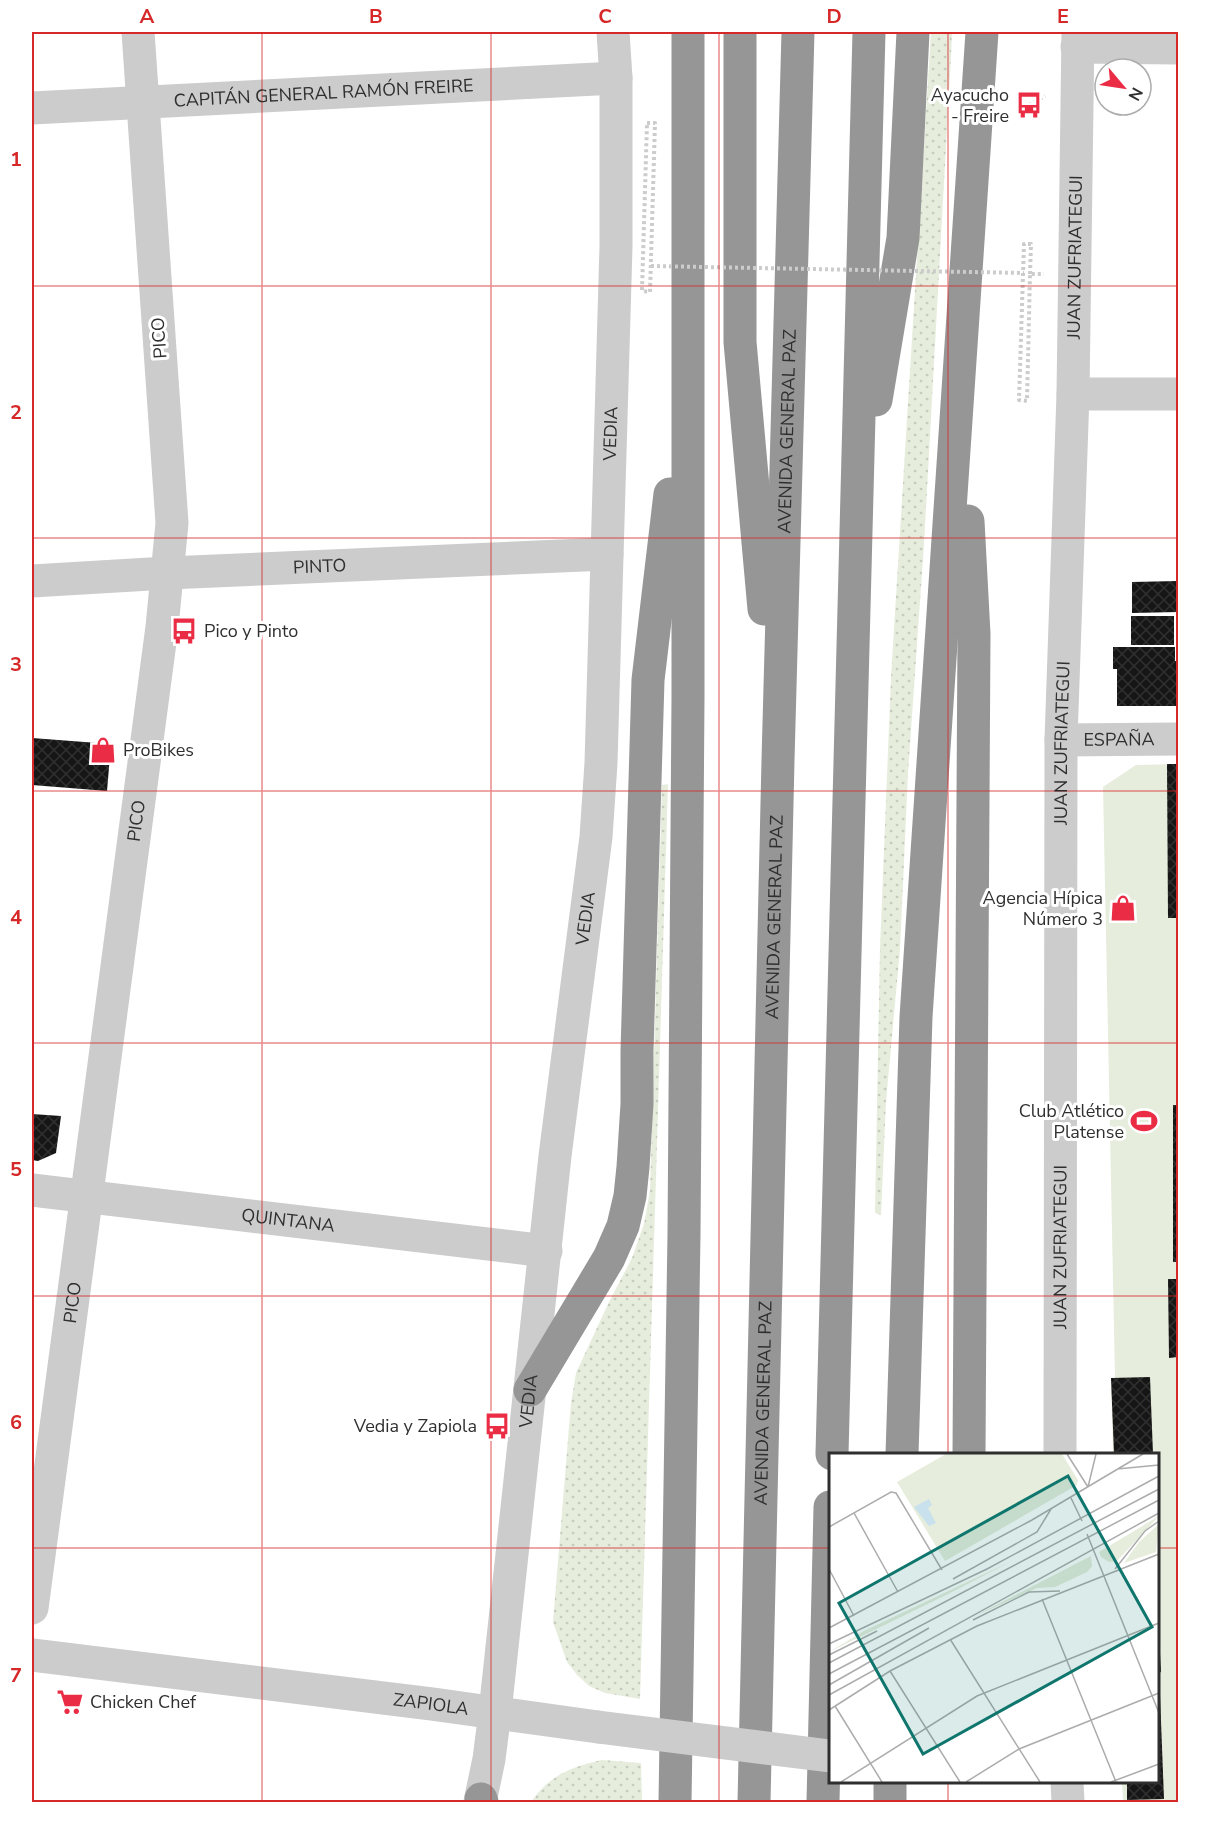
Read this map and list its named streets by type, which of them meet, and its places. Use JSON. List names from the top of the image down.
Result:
{
  "streets": {
    "highway": ["AVENIDA GENERAL PAZ"],
    "street": [
      "CAPITÁN GENERAL RAMÓN FREIRE",
      "JUAN ZUFRIATEGUI",
      "PICO",
      "VEDIA",
      "PINTO",
      "ESPAÑA",
      "QUINTANA",
      "ZAPIOLA"
    ]
  },
  "crossings": [
    ["CAPITÁN GENERAL RAMÓN FREIRE", "PICO"],
    ["CAPITÁN GENERAL RAMÓN FREIRE", "VEDIA"],
    ["JUAN ZUFRIATEGUI", "ESPAÑA"],
    ["PICO", "PINTO"],
    ["PICO", "QUINTANA"],
    ["VEDIA", "PINTO"],
    ["VEDIA", "QUINTANA"],
    ["VEDIA", "ZAPIOLA"]
  ],
  "places": {
    "bus stop": ["Ayacucho - Freire", "Pico y Pinto", "Vedia y Zapiola"],
    "shop": ["ProBikes", "Agencia Hípica Número 3"],
    "sports": ["Club Atlético Platense"],
    "supermarket": ["Chicken Chef"]
  },
  "north": "bottom right",
  "grid": {
    "columns": [
      "A",
      "B",
      "C",
      "D",
      "E"
    ],
    "rows": [
      "1",
      "2",
      "3",
      "4",
      "5",
      "6",
      "7"
    ]
  }
}
